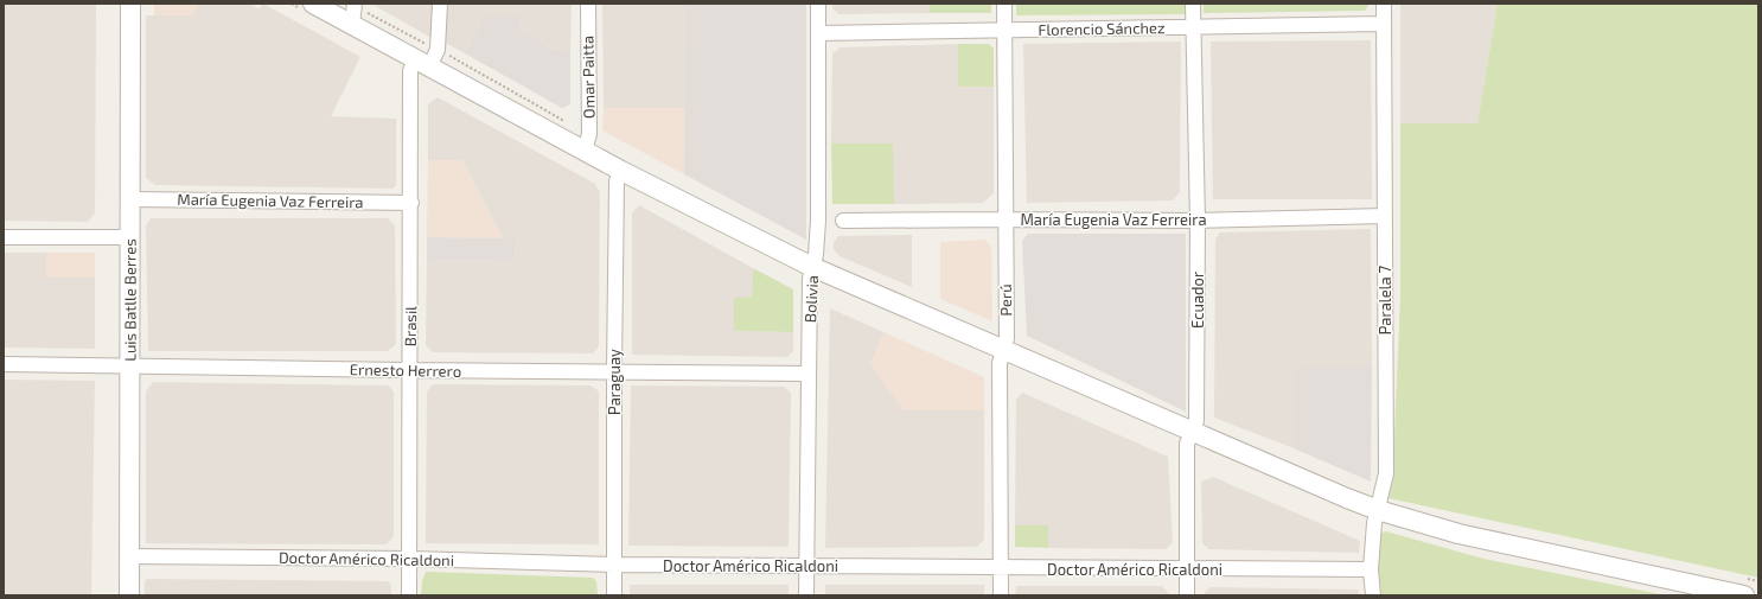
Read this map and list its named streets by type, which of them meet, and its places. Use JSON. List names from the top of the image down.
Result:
{
  "streets": {
    "street": [
      "Florencio Sánchez",
      "Omar Paitta",
      "María Eugenia Vaz Ferreira",
      "Bolivia",
      "Luis Batlle Berres",
      "Perú",
      "Ecuador",
      "Paralela 7",
      "Brasil",
      "Ernesto Herrero",
      "Paraguay",
      "Doctor Américo Ricaldoni"
    ]
  },
  "crossings": [
    ["Florencio Sánchez", "Bolivia"],
    ["Florencio Sánchez", "Perú"],
    ["Florencio Sánchez", "Ecuador"],
    ["Florencio Sánchez", "Paralela 7"],
    ["María Eugenia Vaz Ferreira", "Luis Batlle Berres"],
    ["María Eugenia Vaz Ferreira", "Perú"],
    ["María Eugenia Vaz Ferreira", "Ecuador"],
    ["María Eugenia Vaz Ferreira", "Paralela 7"],
    ["María Eugenia Vaz Ferreira", "Brasil"],
    ["Bolivia", "Ernesto Herrero"],
    ["Bolivia", "Doctor Américo Ricaldoni"],
    ["Luis Batlle Berres", "Ernesto Herrero"],
    ["Luis Batlle Berres", "Doctor Américo Ricaldoni"],
    ["Perú", "Doctor Américo Ricaldoni"],
    ["Ecuador", "Doctor Américo Ricaldoni"],
    ["Paralela 7", "Doctor Américo Ricaldoni"],
    ["Brasil", "Ernesto Herrero"],
    ["Brasil", "Doctor Américo Ricaldoni"],
    ["Ernesto Herrero", "Paraguay"],
    ["Paraguay", "Doctor Américo Ricaldoni"]
  ]
}
